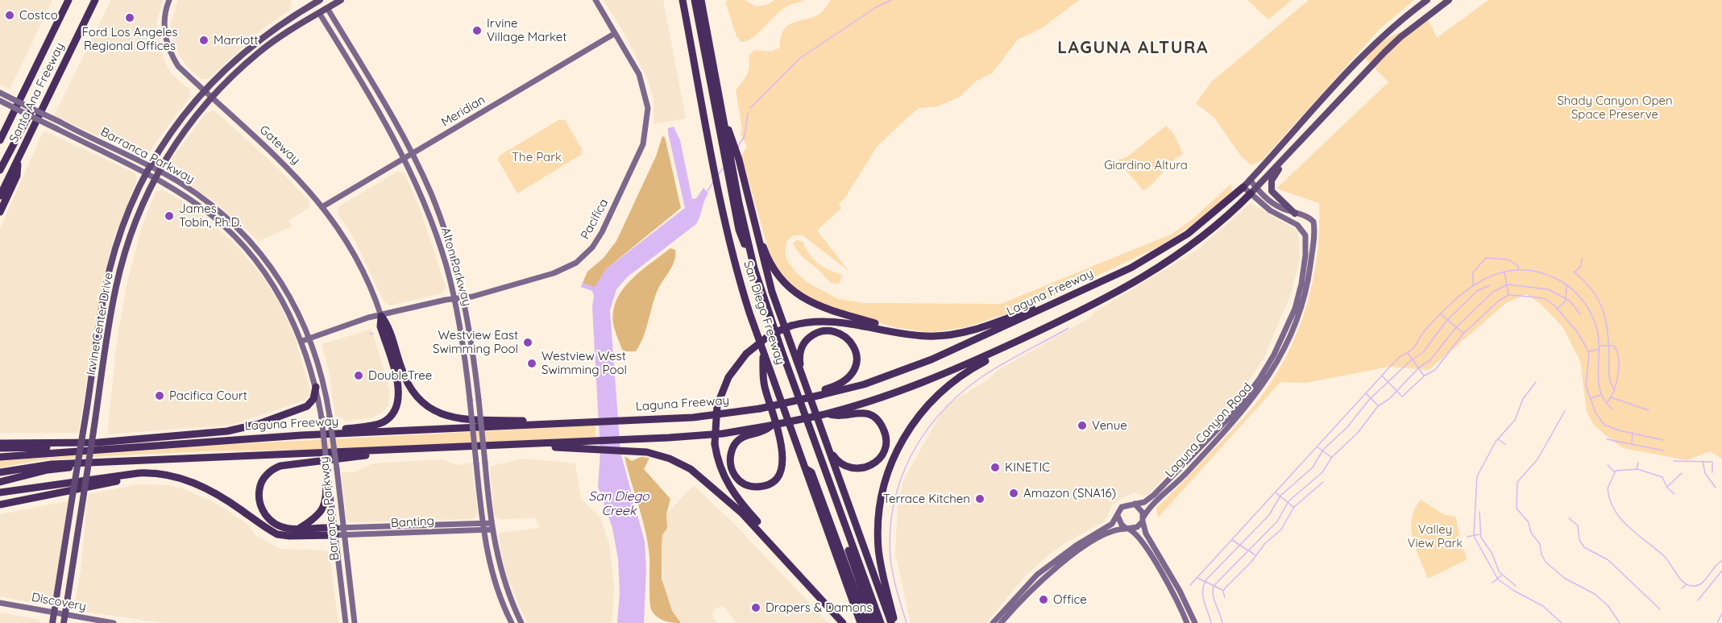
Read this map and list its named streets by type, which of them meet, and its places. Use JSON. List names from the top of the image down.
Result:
{
  "streets": {
    "highway": ["Santa Ana Freeway", "Laguna Freeway", "San Diego Freeway"],
    "main road": [
      "Meridian",
      "Gateway",
      "Barranca Parkway",
      "Pacifica",
      "Alton Parkway",
      "Irvine Center Drive",
      "Laguna Canyon Road",
      "Banting",
      "Discovery"
    ]
  },
  "crossings": [
    ["Meridian", "Gateway"],
    ["Meridian", "Pacifica"],
    ["Meridian", "Alton Parkway"],
    ["Gateway", "Pacifica"],
    ["Gateway", "Irvine Center Drive"],
    ["Barranca Parkway", "Pacifica"],
    ["Barranca Parkway", "Irvine Center Drive"],
    ["Barranca Parkway", "Banting"],
    ["Pacifica", "Alton Parkway"],
    ["Alton Parkway", "Irvine Center Drive"],
    ["Alton Parkway", "Banting"],
    ["Laguna Freeway", "Laguna Canyon Road"],
    ["Irvine Center Drive", "Discovery"]
  ],
  "districts": ["LAGUNA ALTURA"],
  "water": ["San Diego Creek"],
  "parks": [
    "Shady Canyon Open Space Preserve",
    "The Park",
    "Giardino Altura",
    "Valley View Park"
  ],
  "places": [
    "Costco",
    "Ford Los Angeles Regional Offices",
    "Irvine Village Market",
    "Marriott",
    "James Tobin, Ph.D.",
    "Westview East Swimming Pool",
    "Westview West Swimming Pool",
    "DoubleTree",
    "Pacifica Court",
    "Venue",
    "KINETIC",
    "Amazon (SNA16)",
    "Terrace Kitchen",
    "Office",
    "Drapers & Damons"
  ]
}
